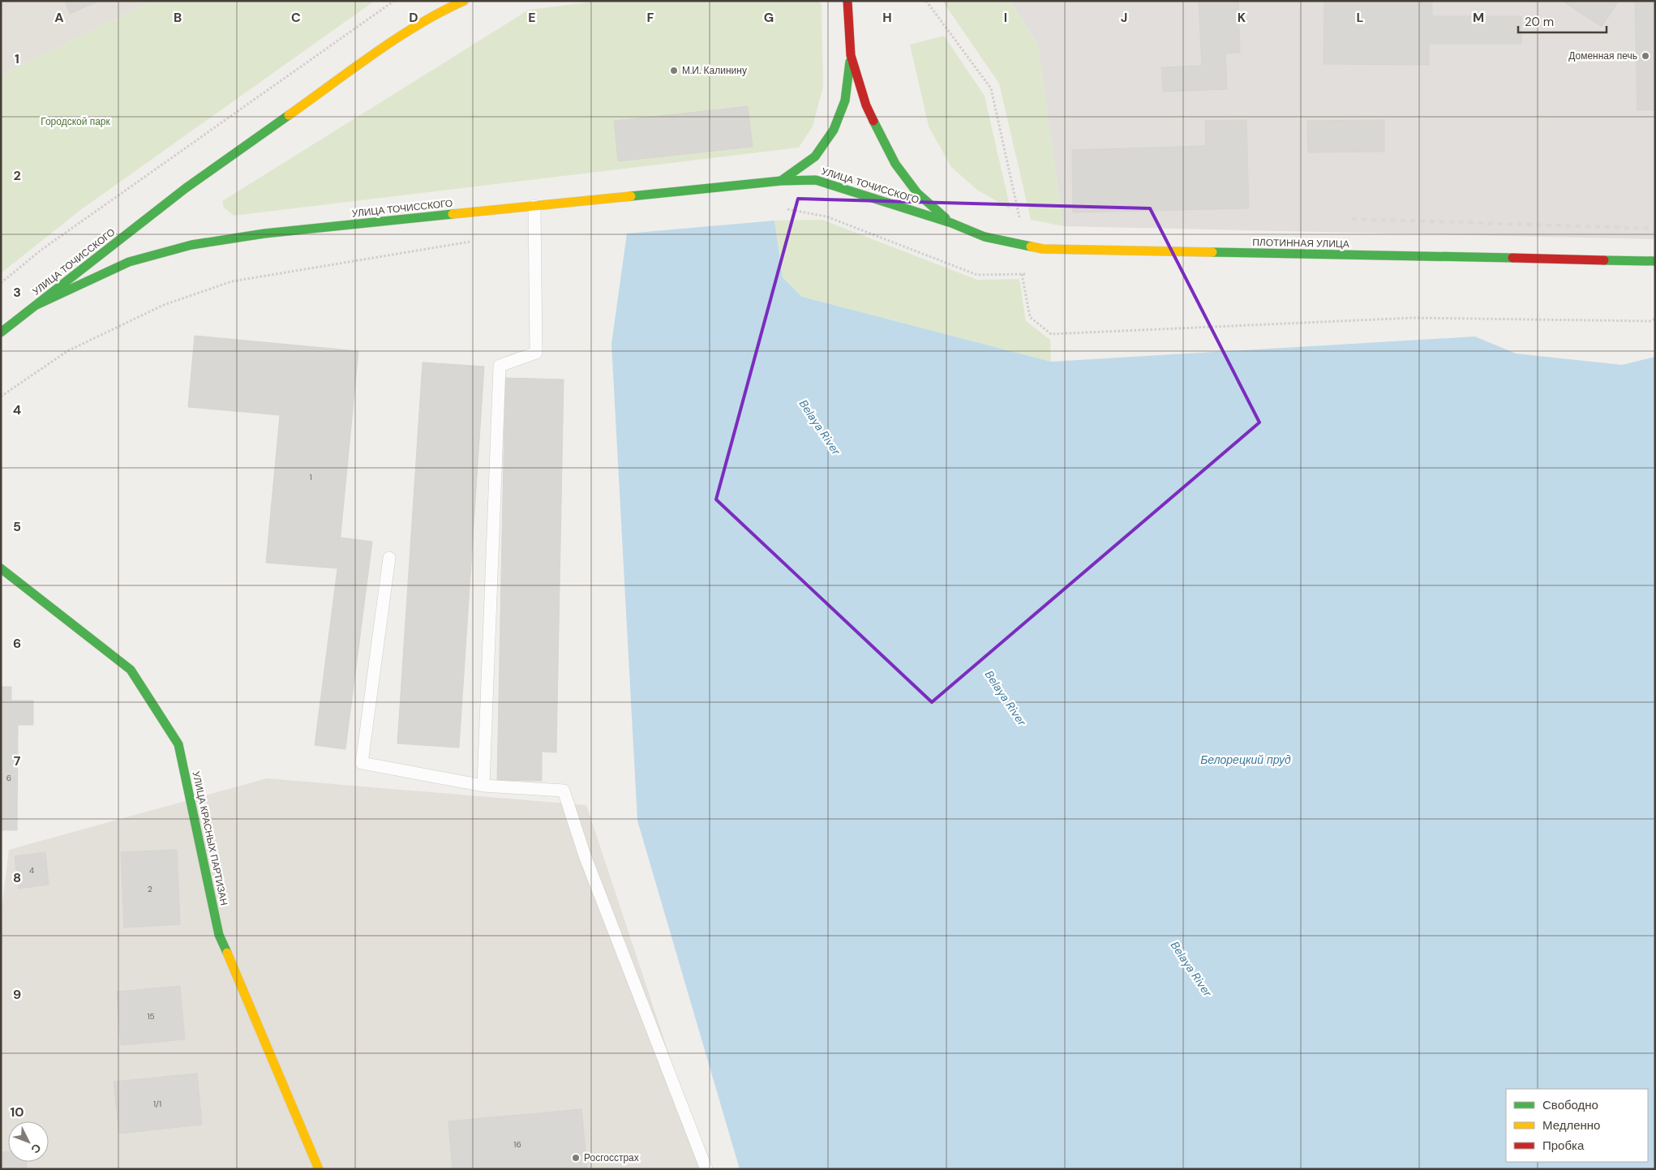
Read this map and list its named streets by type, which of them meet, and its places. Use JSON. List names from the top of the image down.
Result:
{
  "streets": {
    "street": ["УЛИЦА ТОЧИССКОГО", "ПЛОТИННАЯ УЛИЦА", "УЛИЦА КРАСНЫХ ПАРТИЗАН"]
  },
  "crossings": [
    ["УЛИЦА ТОЧИССКОГО", "ПЛОТИННАЯ УЛИЦА"]
  ],
  "water": ["Belaya River", "Белорецкий пруд"],
  "parks": ["Городской парк"],
  "places": ["Доменная печь", "М.И. Калинину", "Росгосстрах"],
  "house_numbers": [
    "1",
    "6",
    "4",
    "2",
    "15",
    "1/1",
    "16"
  ],
  "legend": ["Свободно", "Медленно", "Пробка"],
  "scale_bar": "20 m",
  "north": "bottom right",
  "grid": {
    "columns": [
      "A",
      "B",
      "C",
      "D",
      "E",
      "F",
      "G",
      "H",
      "I",
      "J",
      "K",
      "L",
      "M"
    ],
    "rows": [
      "1",
      "2",
      "3",
      "4",
      "5",
      "6",
      "7",
      "8",
      "9",
      "10"
    ]
  }
}
